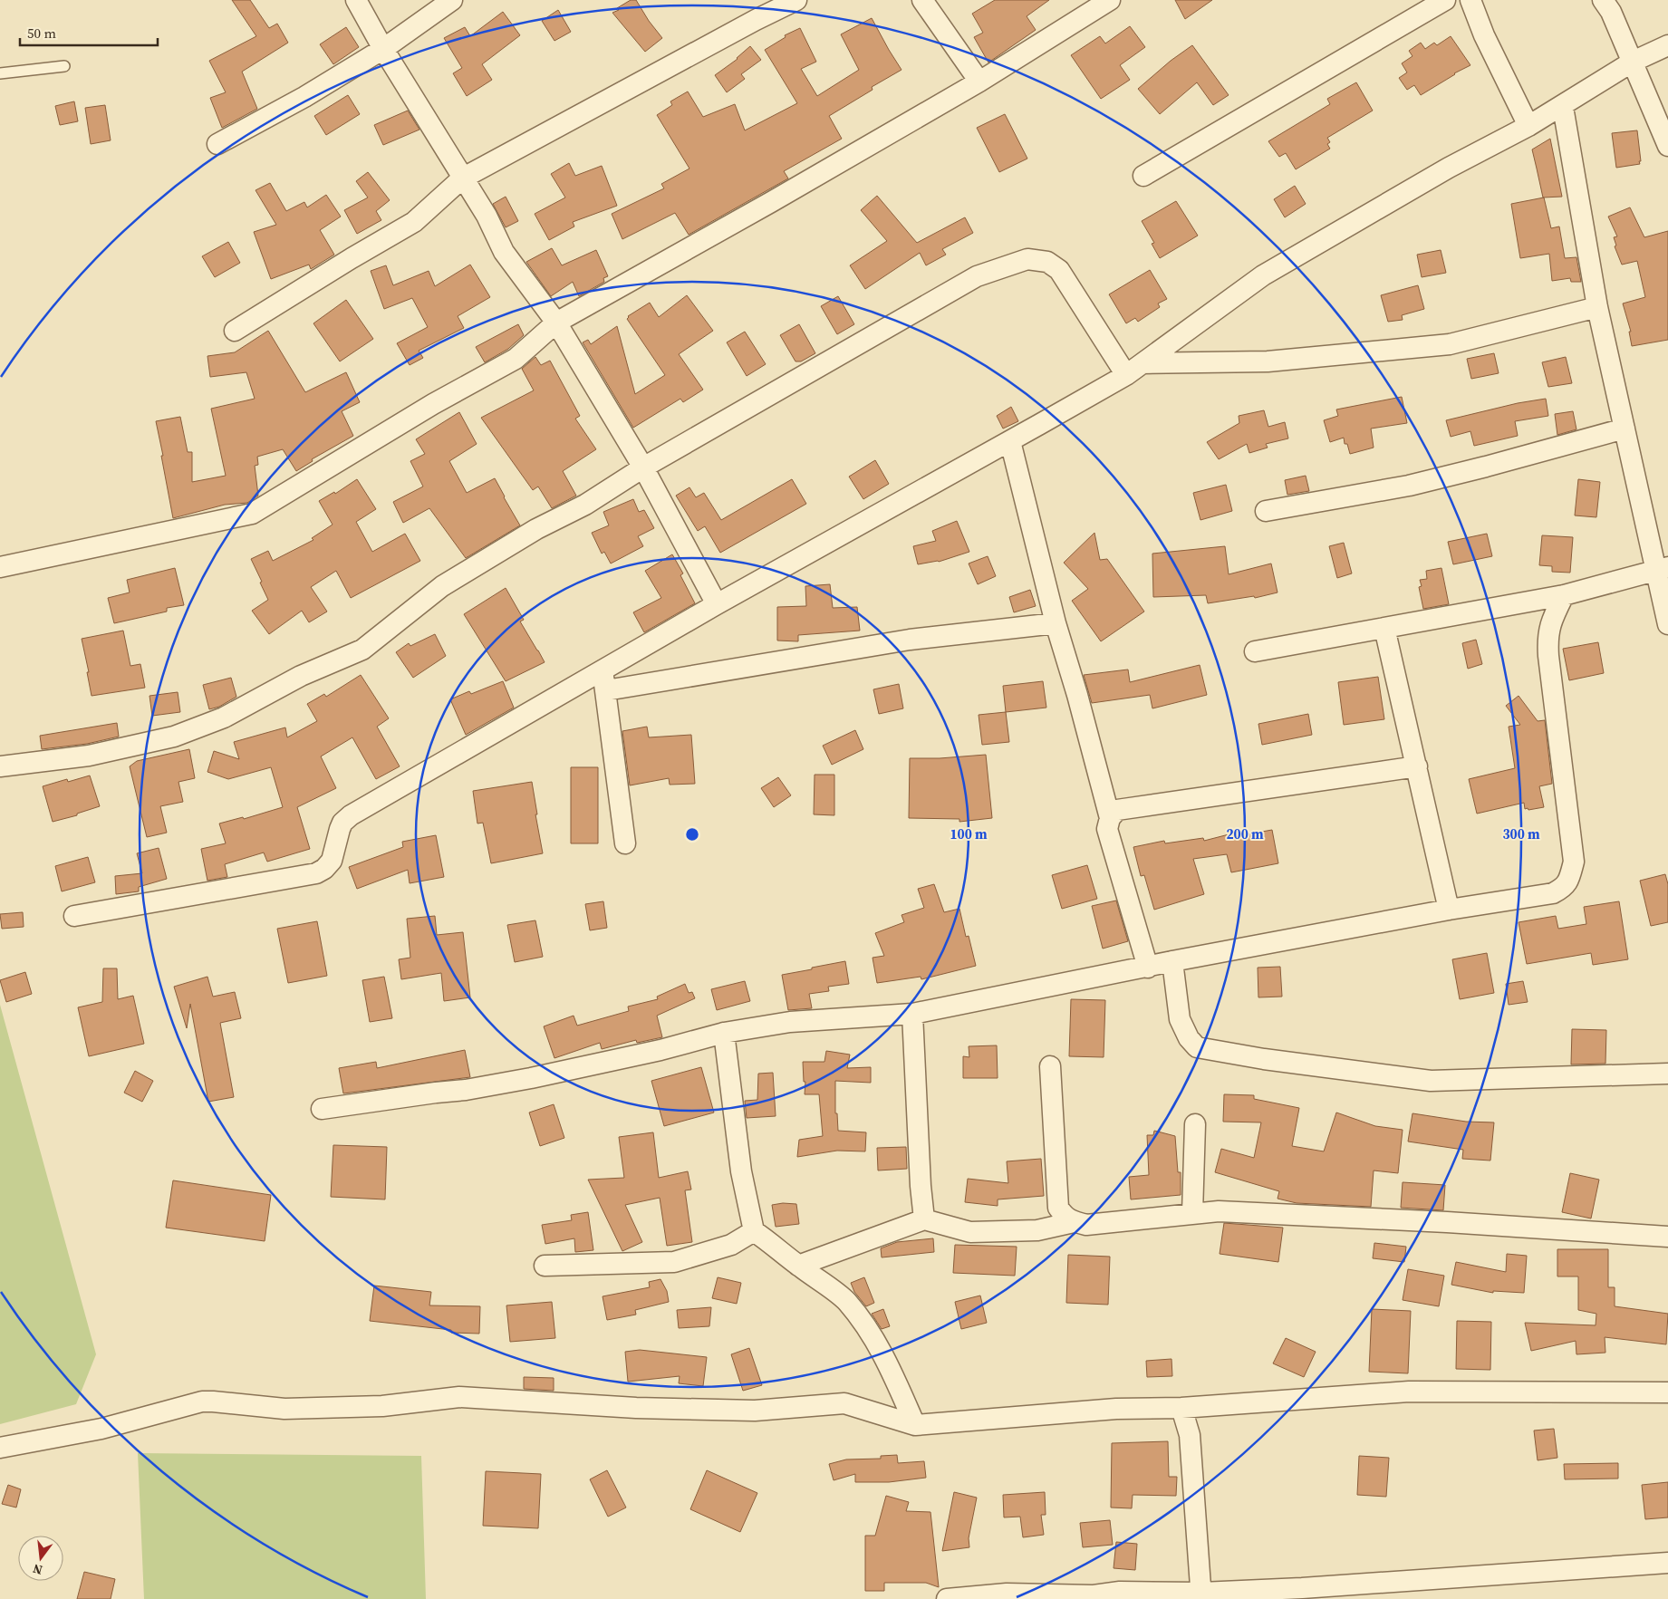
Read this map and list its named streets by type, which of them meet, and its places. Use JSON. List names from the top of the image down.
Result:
{
  "scale_bar": "50 m",
  "north": "bottom",
  "rings": ["100 m", "200 m", "300 m"]
}
